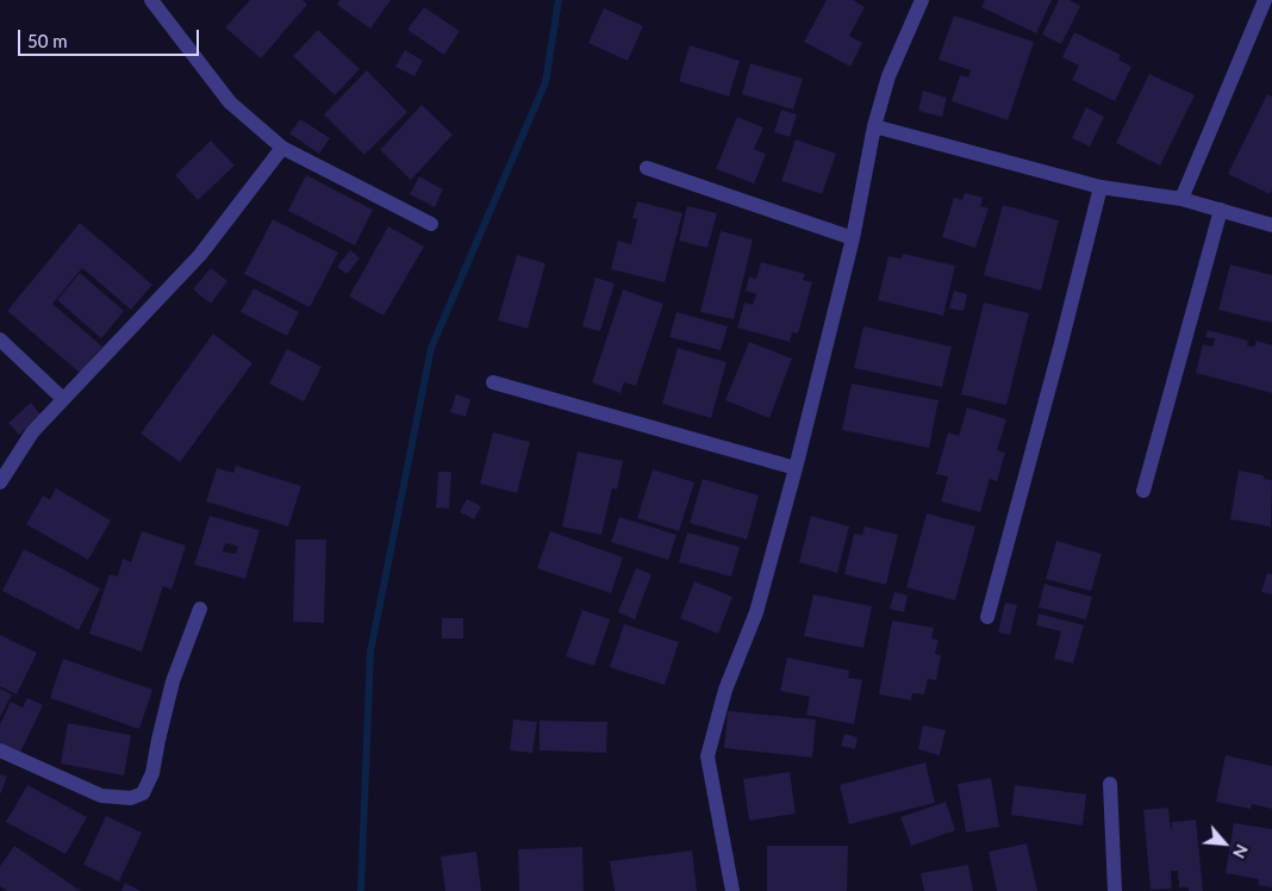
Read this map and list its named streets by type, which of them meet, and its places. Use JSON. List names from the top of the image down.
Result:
{
  "scale_bar": "50 m",
  "north": "bottom right"
}
